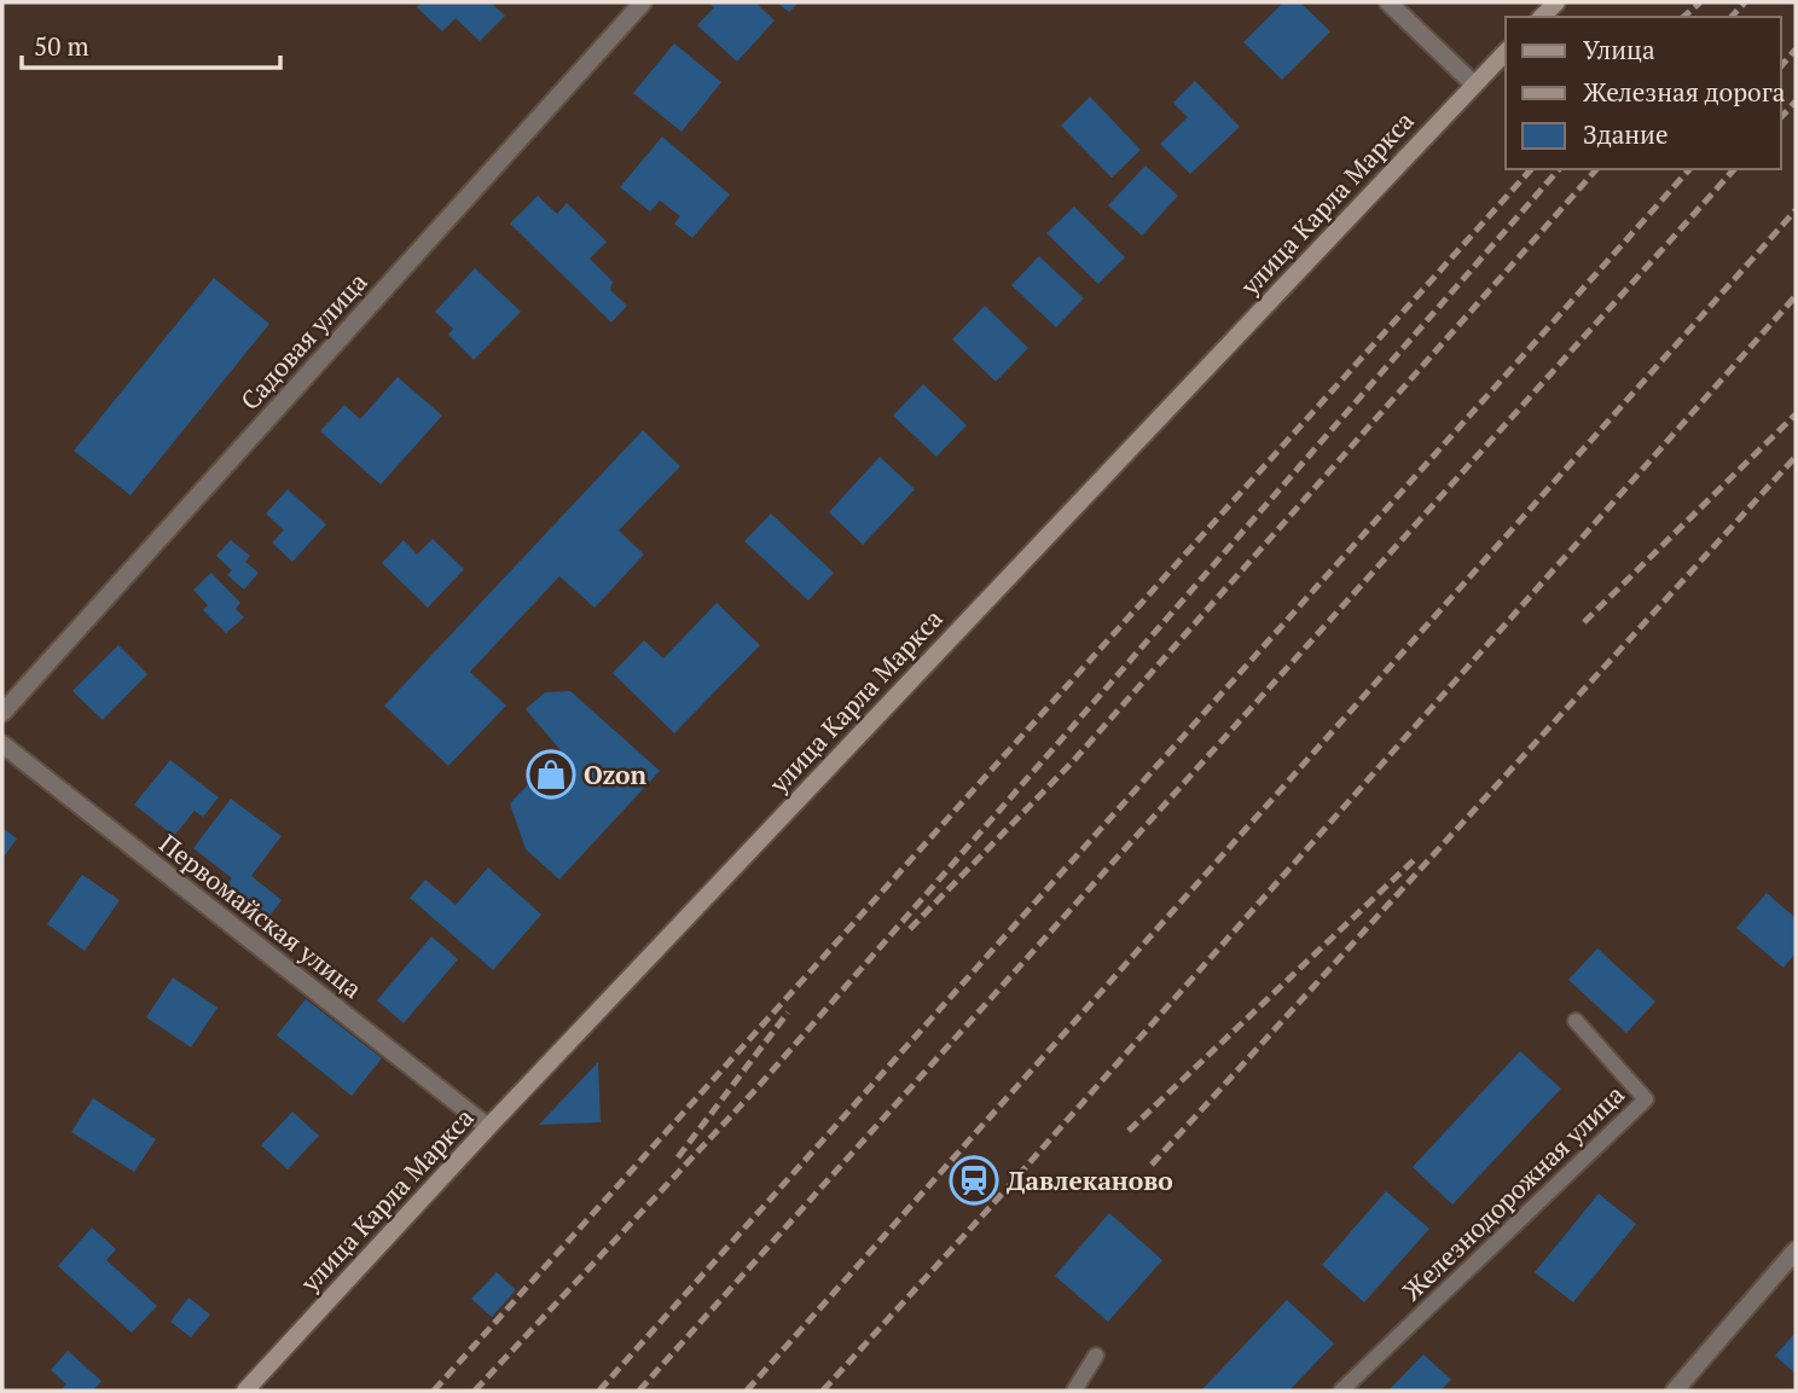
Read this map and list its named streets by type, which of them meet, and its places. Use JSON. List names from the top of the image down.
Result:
{
  "streets": {
    "street": ["улица Карла Маркса", "Садовая улица", "Первомайская улица"],
    "lane": ["Железнодорожная улица"]
  },
  "crossings": [
    ["улица Карла Маркса", "Первомайская улица"]
  ],
  "places": {
    "shop": ["Ozon"],
    "station": ["Давлеканово"]
  },
  "legend": ["Улица", "Железная дорога", "Здание"],
  "scale_bar": "50 m"
}
